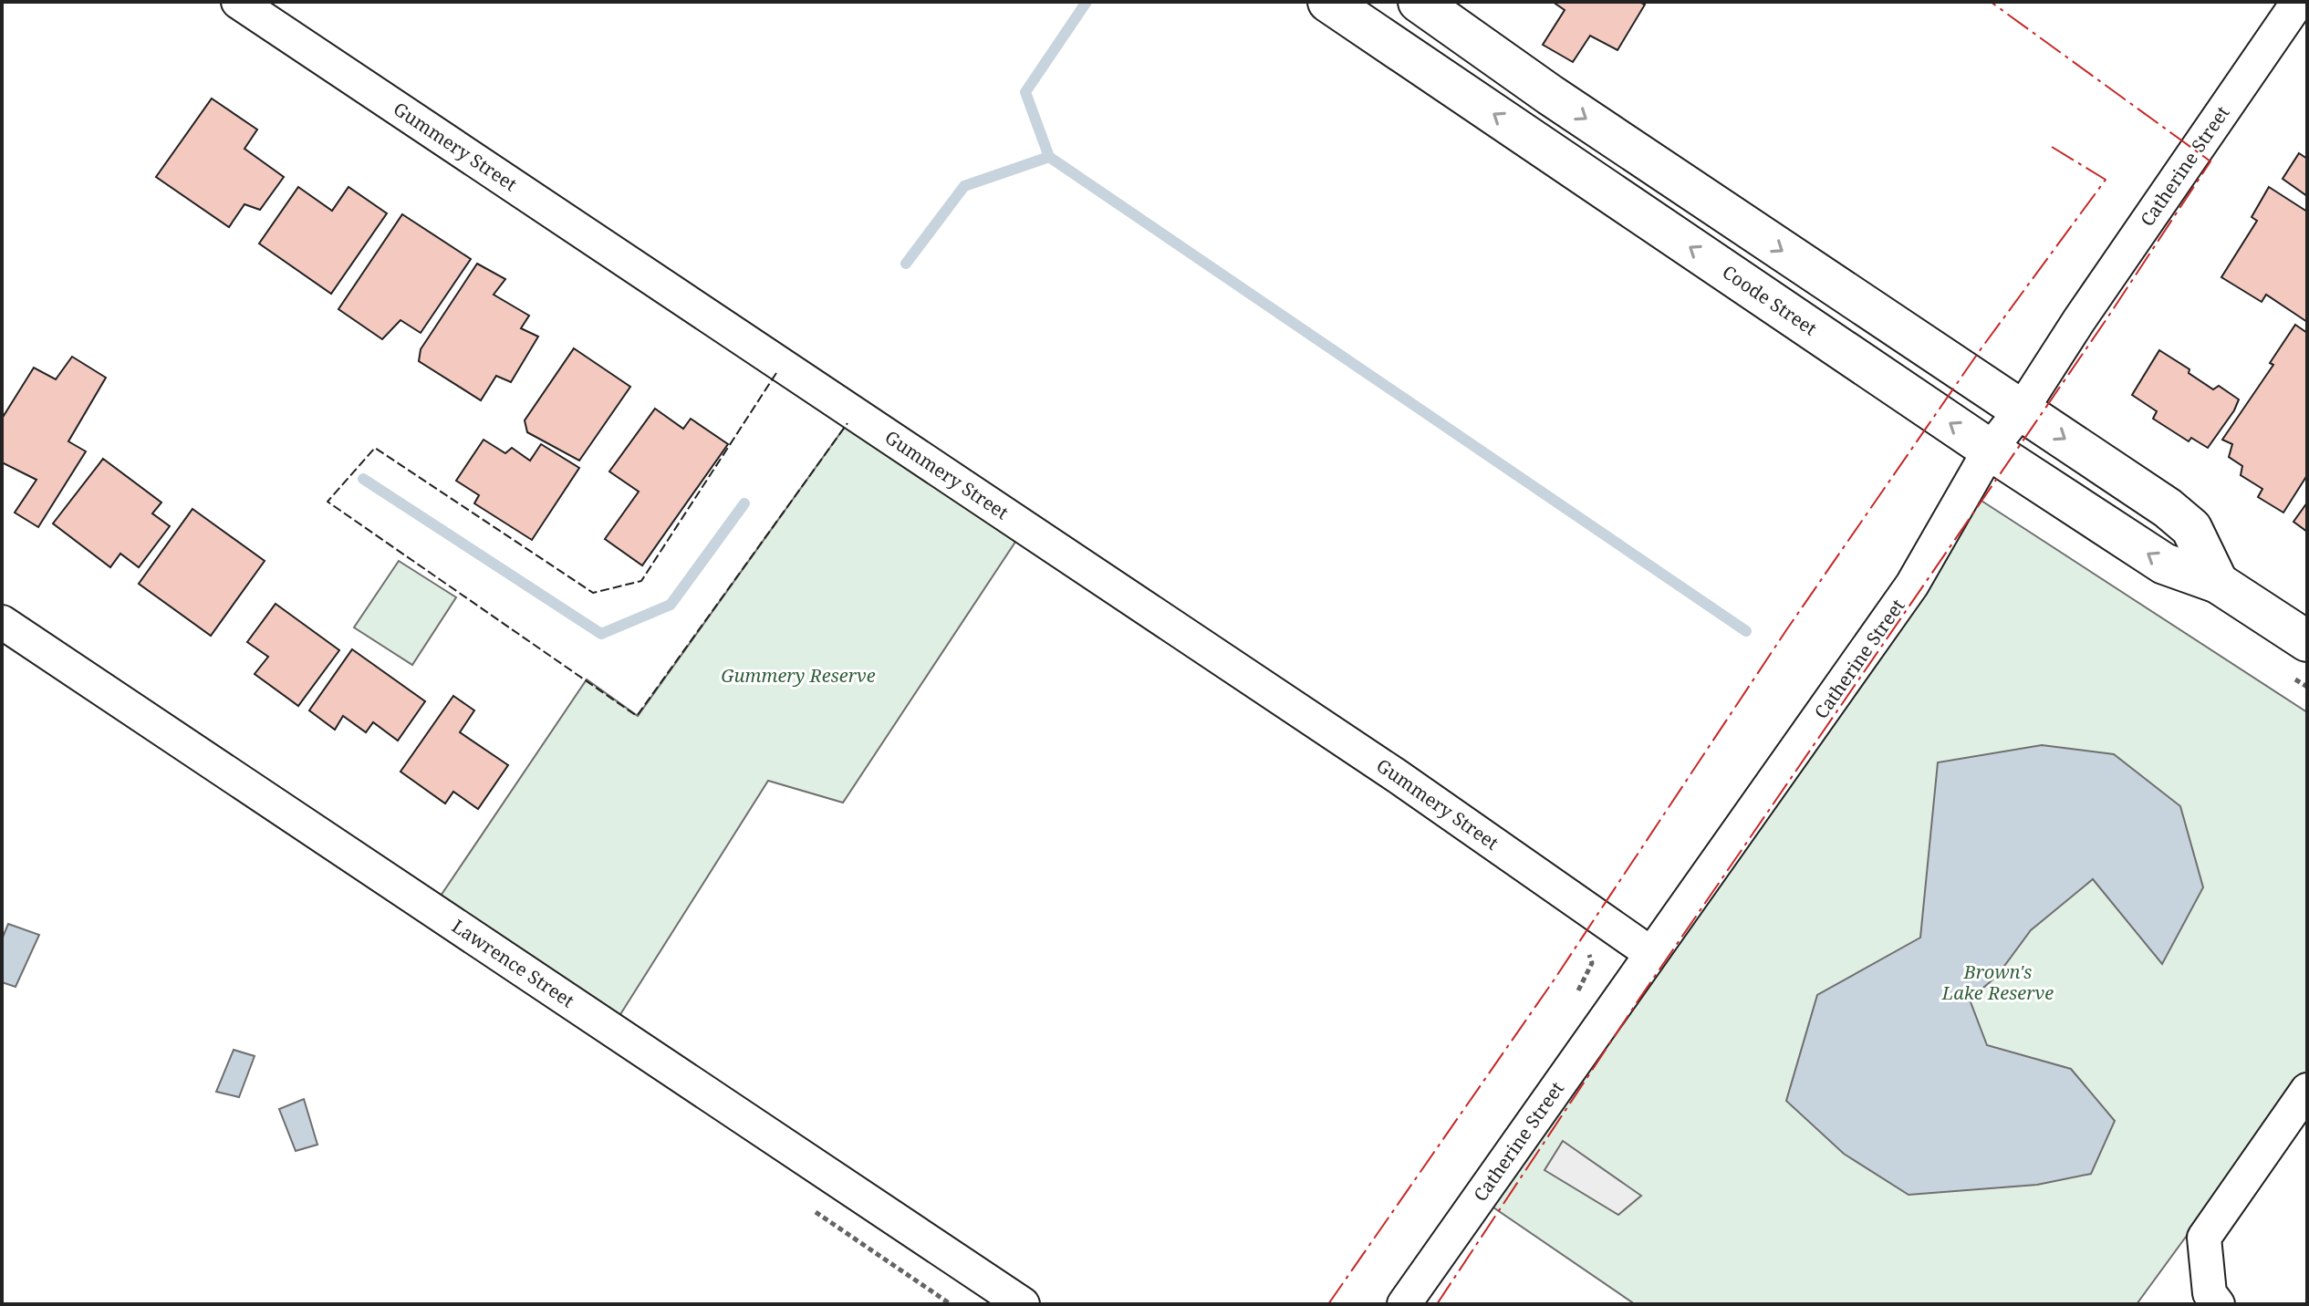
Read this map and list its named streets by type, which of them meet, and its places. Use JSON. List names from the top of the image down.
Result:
{
  "streets": {
    "main road": ["Coode Street"],
    "street": ["Gummery Street", "Catherine Street", "Lawrence Street"]
  },
  "crossings": [
    ["Gummery Street", "Catherine Street"],
    ["Catherine Street", "Coode Street"]
  ],
  "parks": ["Gummery Reserve", "Brown's Lake Reserve"]
}
